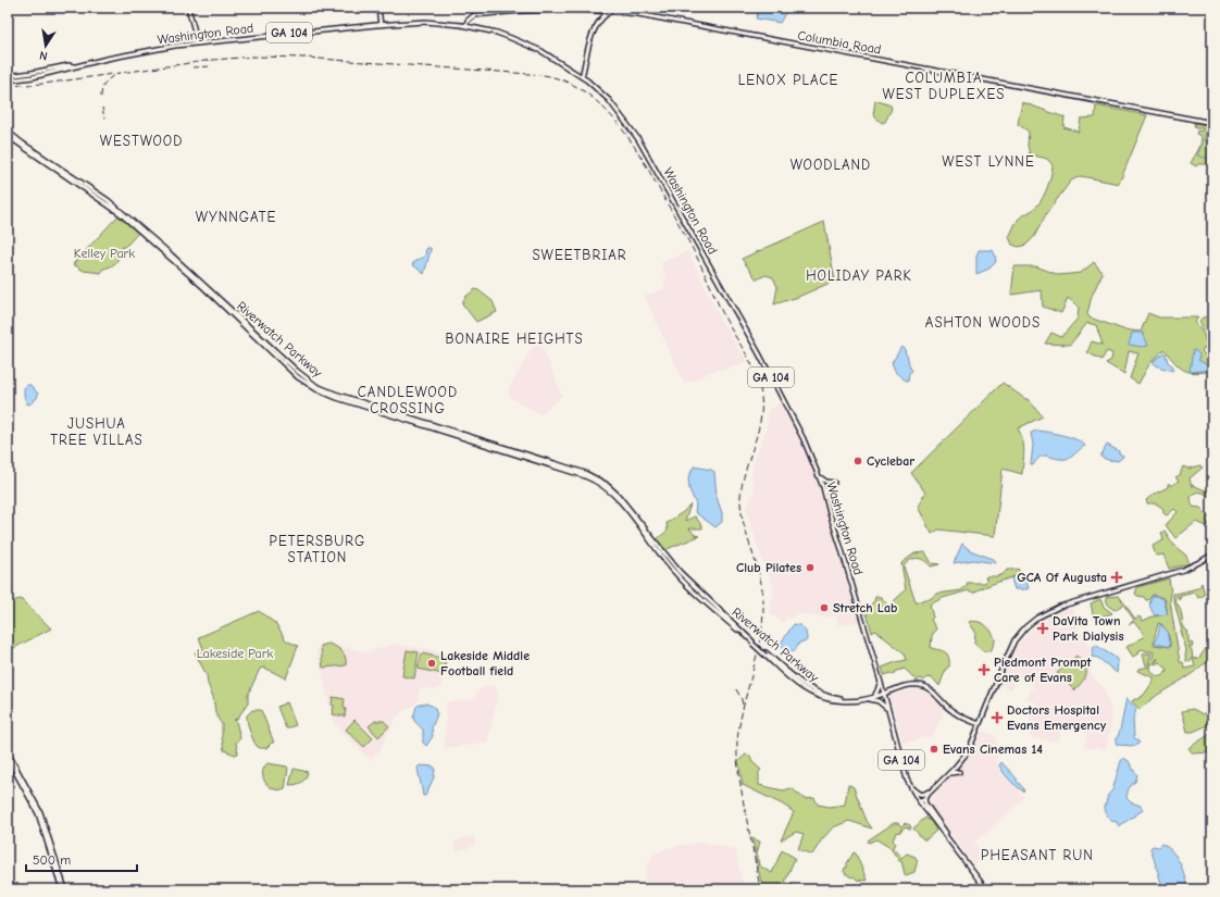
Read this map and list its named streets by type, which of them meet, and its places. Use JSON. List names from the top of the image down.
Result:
{
  "streets": {
    "main road": [
      "GA 104",
      "Washington Road",
      "Columbia Road",
      "Riverwatch Parkway"
    ]
  },
  "crossings": [
    ["Washington Road", "Columbia Road"],
    ["Washington Road", "Riverwatch Parkway"]
  ],
  "districts": [
    "COLUMBIA WEST DUPLEXES",
    "LENOX PLACE",
    "WESTWOOD",
    "WEST LYNNE",
    "WOODLAND",
    "WYNNGATE",
    "SWEETBRIAR",
    "HOLIDAY PARK",
    "ASHTON WOODS",
    "BONAIRE HEIGHTS",
    "CANDLEWOOD CROSSING",
    "JUSHUA TREE VILLAS",
    "PETERSBURG STATION",
    "PHEASANT RUN"
  ],
  "parks": ["Kelley Park", "Lakeside Park"],
  "places": {
    "other": [
      "Cyclebar",
      "Club Pilates",
      "Stretch Lab",
      "Lakeside Middle Football field",
      "Evans Cinemas 14"
    ],
    "health": [
      "GCA Of Augusta",
      "DaVita Town Park Dialysis",
      "Piedmont Prompt Care of Evans",
      "Doctors Hospital Evans Emergency"
    ]
  },
  "scale_bar": "500 m",
  "north": "bottom"
}
